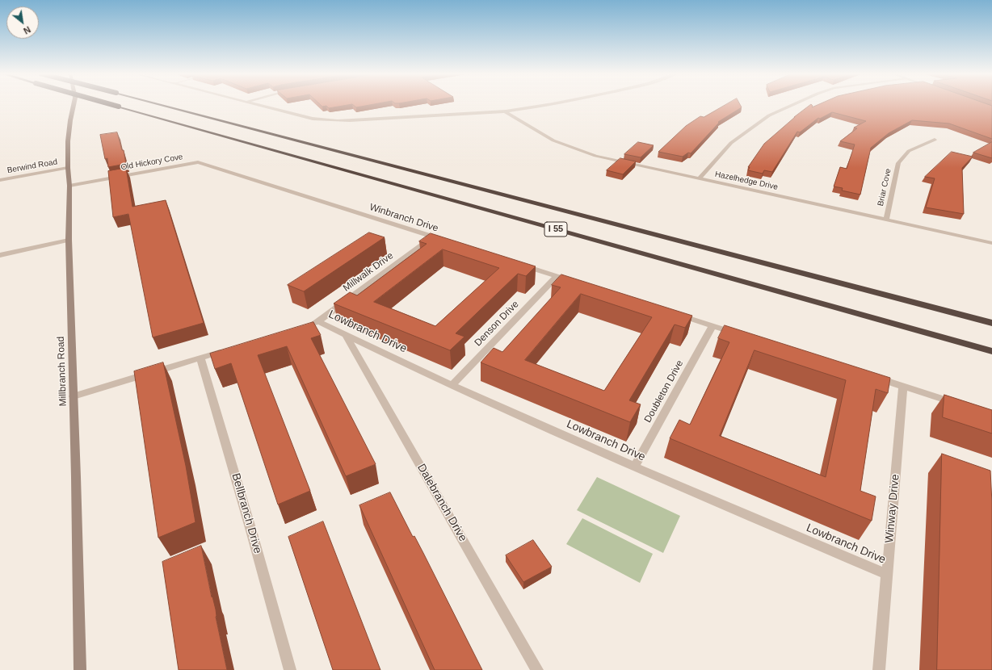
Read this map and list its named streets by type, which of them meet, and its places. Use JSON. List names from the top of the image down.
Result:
{
  "streets": {
    "highway": ["I 55"],
    "main road": ["Millbranch Road"],
    "street": [
      "Old Hickory Cove",
      "Berwind Road",
      "Hazelhedge Drive",
      "Briar Cove",
      "Winbranch Drive",
      "Millwalk Drive",
      "Denson Drive",
      "Lowbranch Drive",
      "Doubleton Drive",
      "Dalebranch Drive",
      "Winway Drive",
      "Bellbranch Drive"
    ]
  },
  "crossings": [
    ["Old Hickory Cove", "Winbranch Drive"],
    ["Old Hickory Cove", "Millbranch Road"],
    ["Berwind Road", "Millbranch Road"],
    ["Hazelhedge Drive", "Briar Cove"],
    ["Winbranch Drive", "Millwalk Drive"],
    ["Millwalk Drive", "Lowbranch Drive"],
    ["Denson Drive", "Lowbranch Drive"],
    ["Lowbranch Drive", "Doubleton Drive"],
    ["Lowbranch Drive", "Dalebranch Drive"],
    ["Lowbranch Drive", "Winway Drive"]
  ],
  "north": "bottom right"
}
